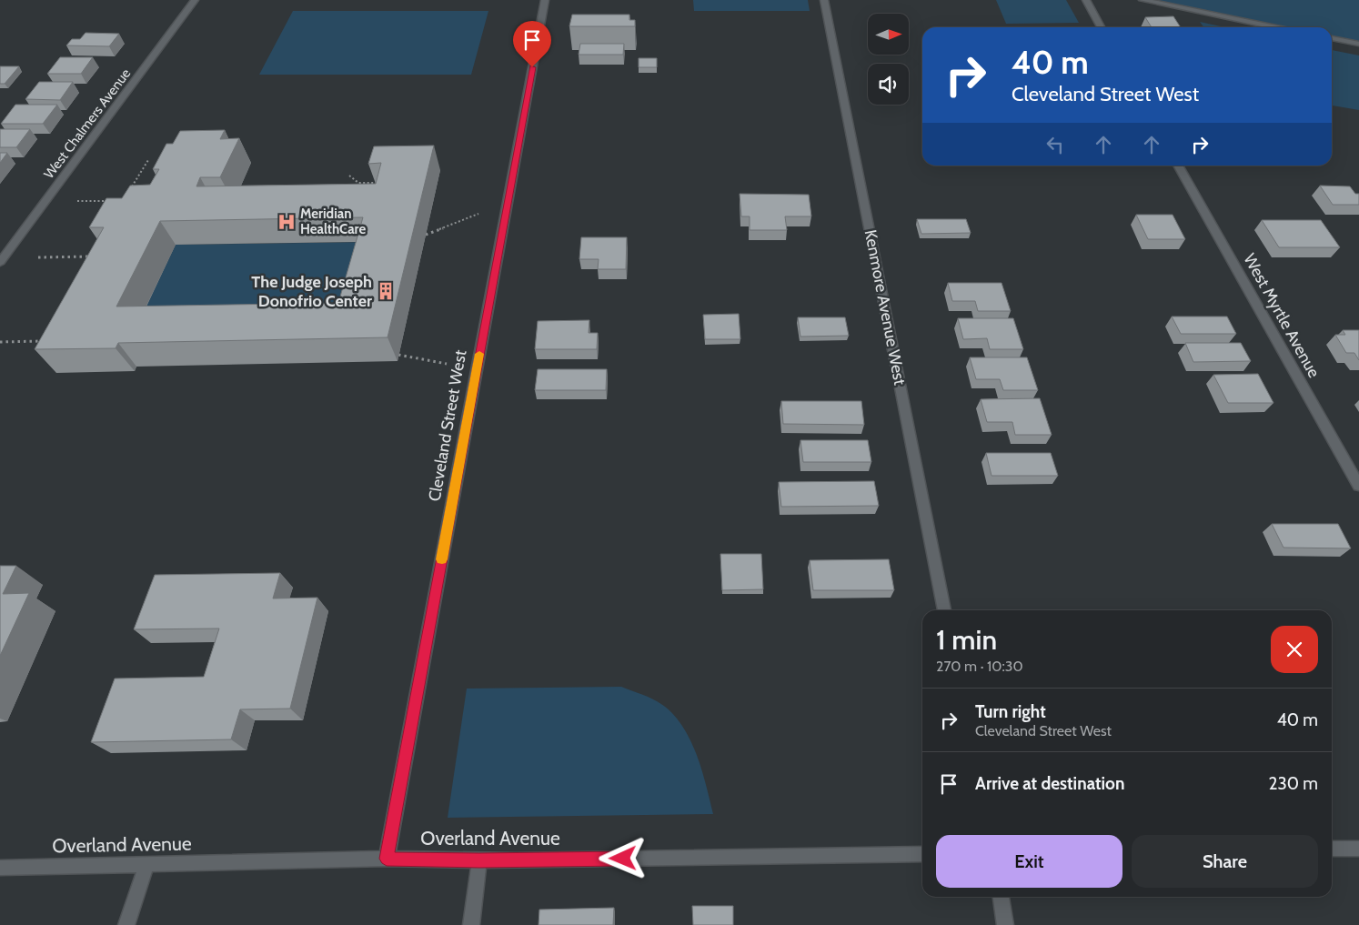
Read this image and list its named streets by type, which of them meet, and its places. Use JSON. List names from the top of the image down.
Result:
{
  "streets": {
    "street": [
      "West Chalmers Avenue",
      "Kenmore Avenue West",
      "West Myrtle Avenue",
      "Cleveland Street West",
      "Overland Avenue"
    ]
  },
  "crossings": [
    ["Cleveland Street West", "Overland Avenue"]
  ],
  "places": {
    "hospital": ["Meridian HealthCare"],
    "building": ["The Judge Joseph Donofrio Center"]
  },
  "north": "right",
  "page": {
    "turn": ["40 m", "Cleveland Street West"],
    "heading": ["1 min", "270 m · 10:30"],
    "list": [
      {
        "name": "Turn right",
        "note": "Cleveland Street West",
        "value": "40 m"
      },
      {
        "name": "Arrive at destination",
        "value": "230 m"
      }
    ],
    "buttons": ["Exit", "Share"]
  }
}
